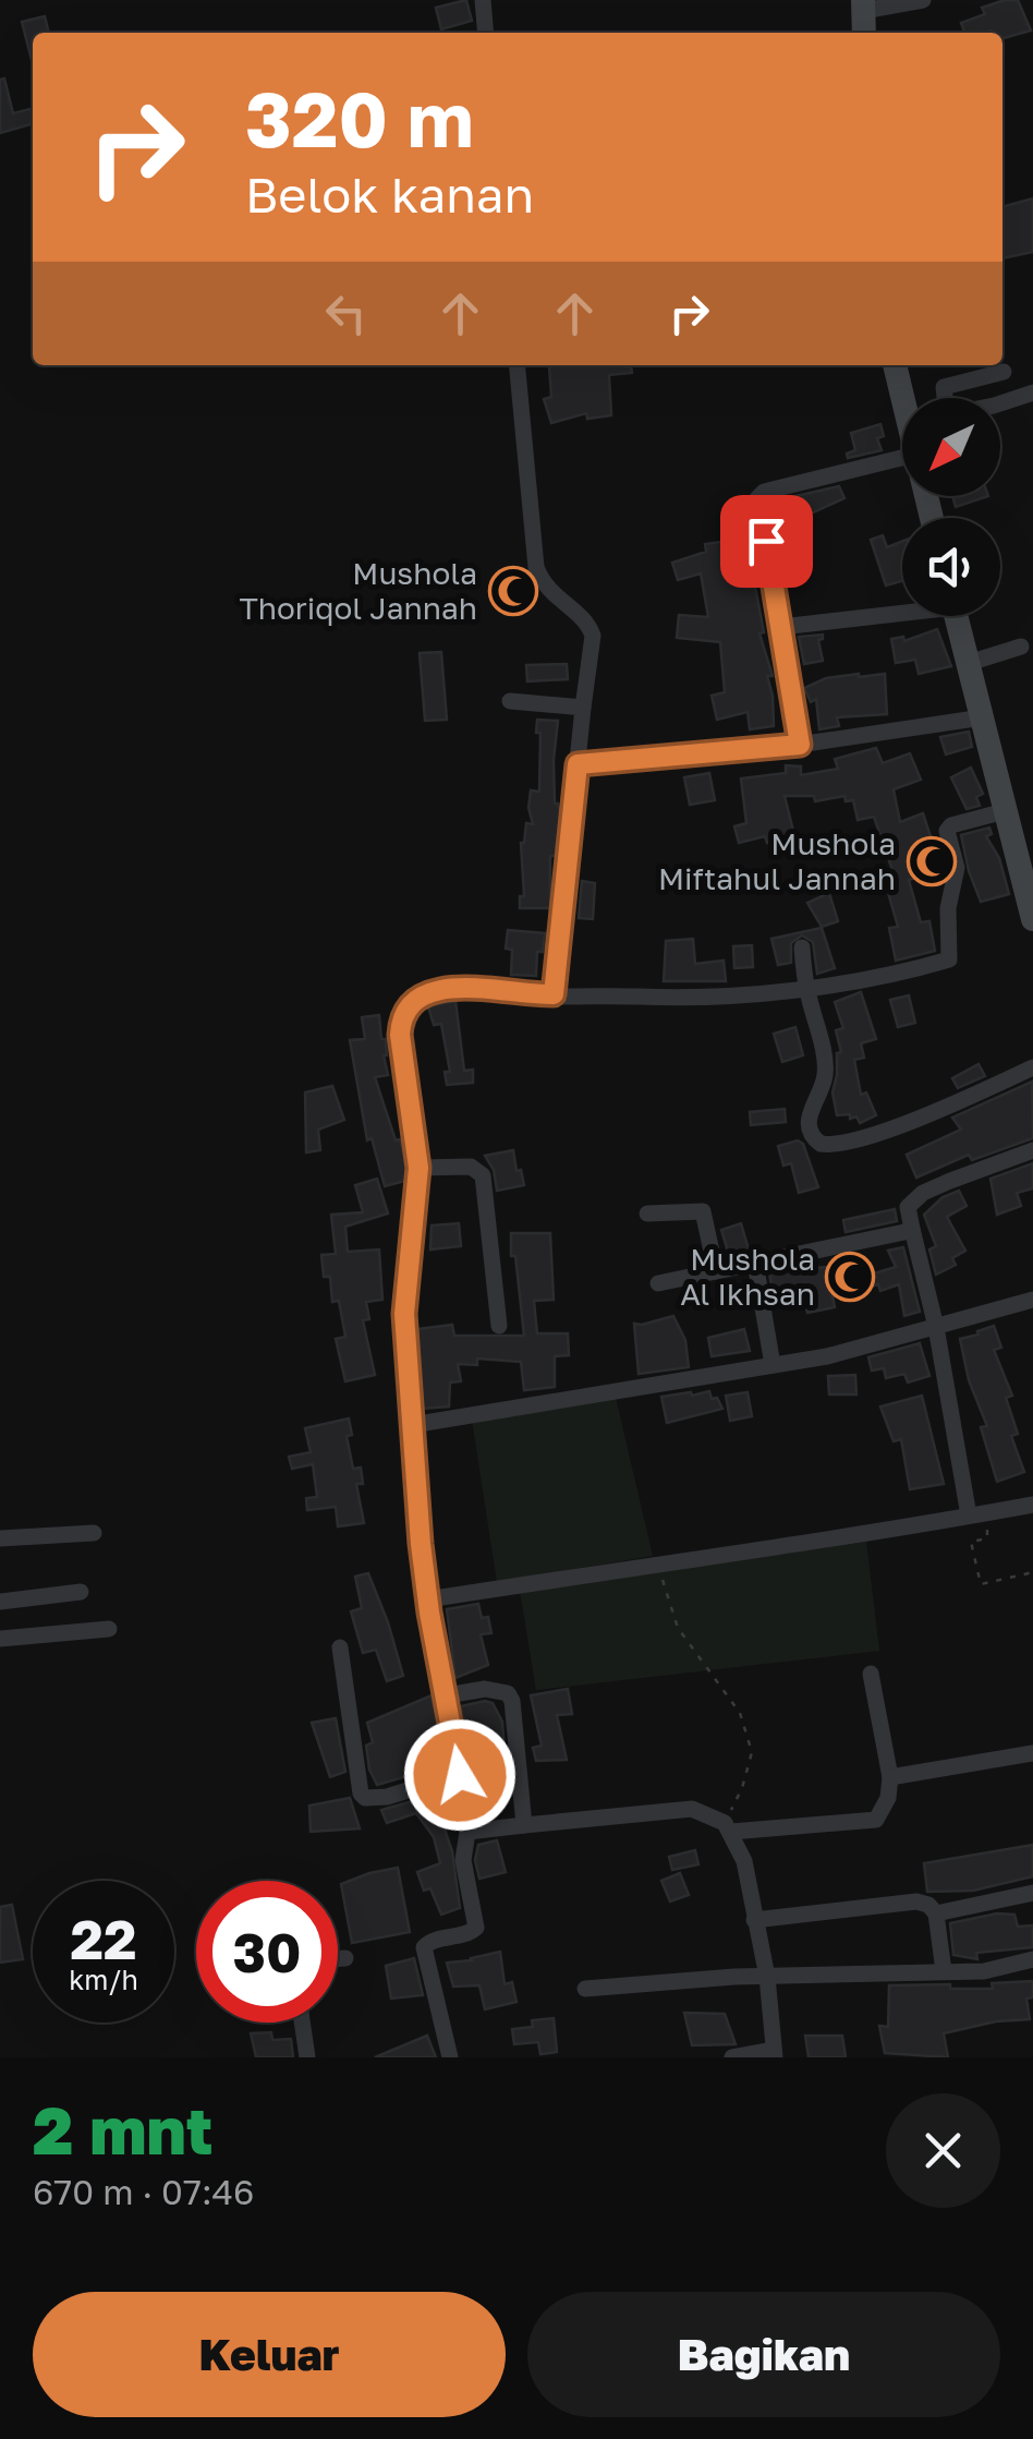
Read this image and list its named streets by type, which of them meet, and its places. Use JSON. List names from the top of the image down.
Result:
{
  "places": {
    "mosque": ["Mushola Thoriqol Jannah", "Mushola Miftahul Jannah", "Mushola Al Ikhsan"]
  },
  "north": "bottom left",
  "page": {
    "turn": ["320 m", "Belok kanan"],
    "speed": "22 km/h",
    "limit": "30",
    "heading": ["2 mnt", "670 m · 07:46"],
    "buttons": ["Keluar", "Bagikan"]
  }
}
